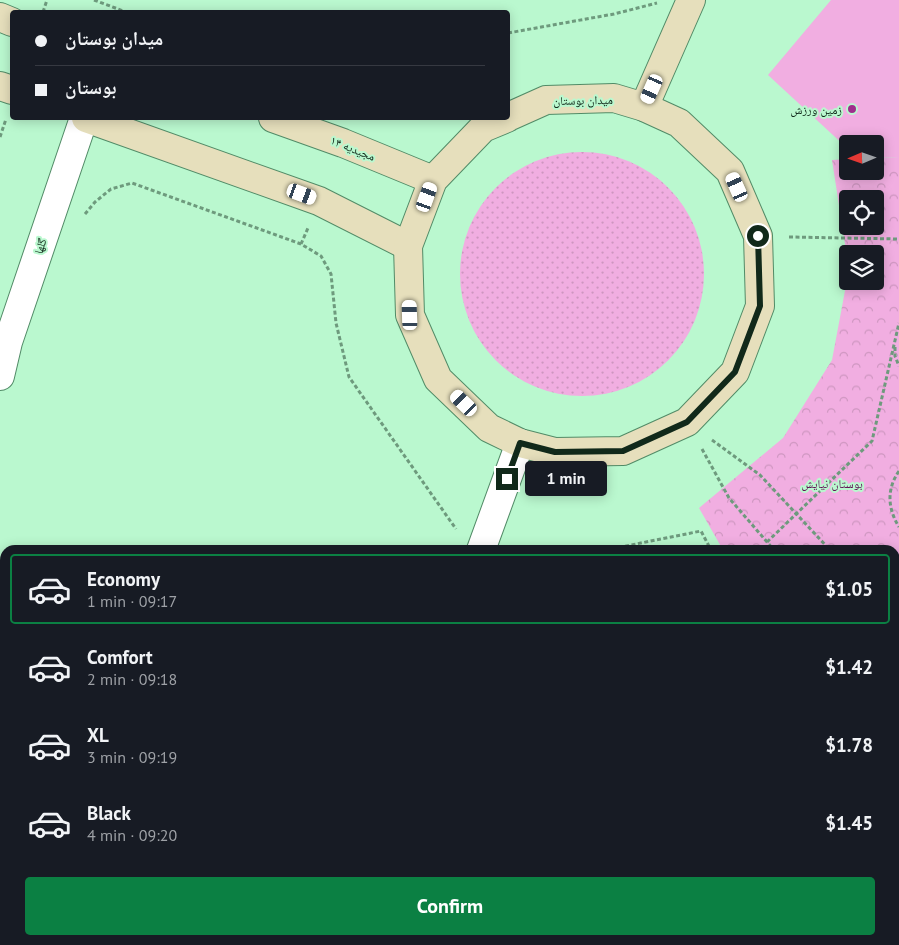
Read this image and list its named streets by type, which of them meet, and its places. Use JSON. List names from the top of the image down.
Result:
{
  "streets": {
    "street": ["میدان بوستان", "مجیدیه ۱۴", "گلها"]
  },
  "crossings": [
    ["میدان بوستان", "مجیدیه ۱۴"]
  ],
  "parks": ["بوستان نیایش"],
  "places": ["زمین ورزش"],
  "north": "left",
  "page": {
    "banner": ["میدان بوستان", "بوستان"],
    "bubble": "1 min",
    "list": [
      {
        "name": "Economy",
        "note": "1 min · 09:17",
        "value": "$1.05"
      },
      {
        "name": "Comfort",
        "note": "2 min · 09:18",
        "value": "$1.42"
      },
      {
        "name": "XL",
        "note": "3 min · 09:19",
        "value": "$1.78"
      },
      {
        "name": "Black",
        "note": "4 min · 09:20",
        "value": "$1.45"
      }
    ],
    "buttons": "Confirm"
  }
}
